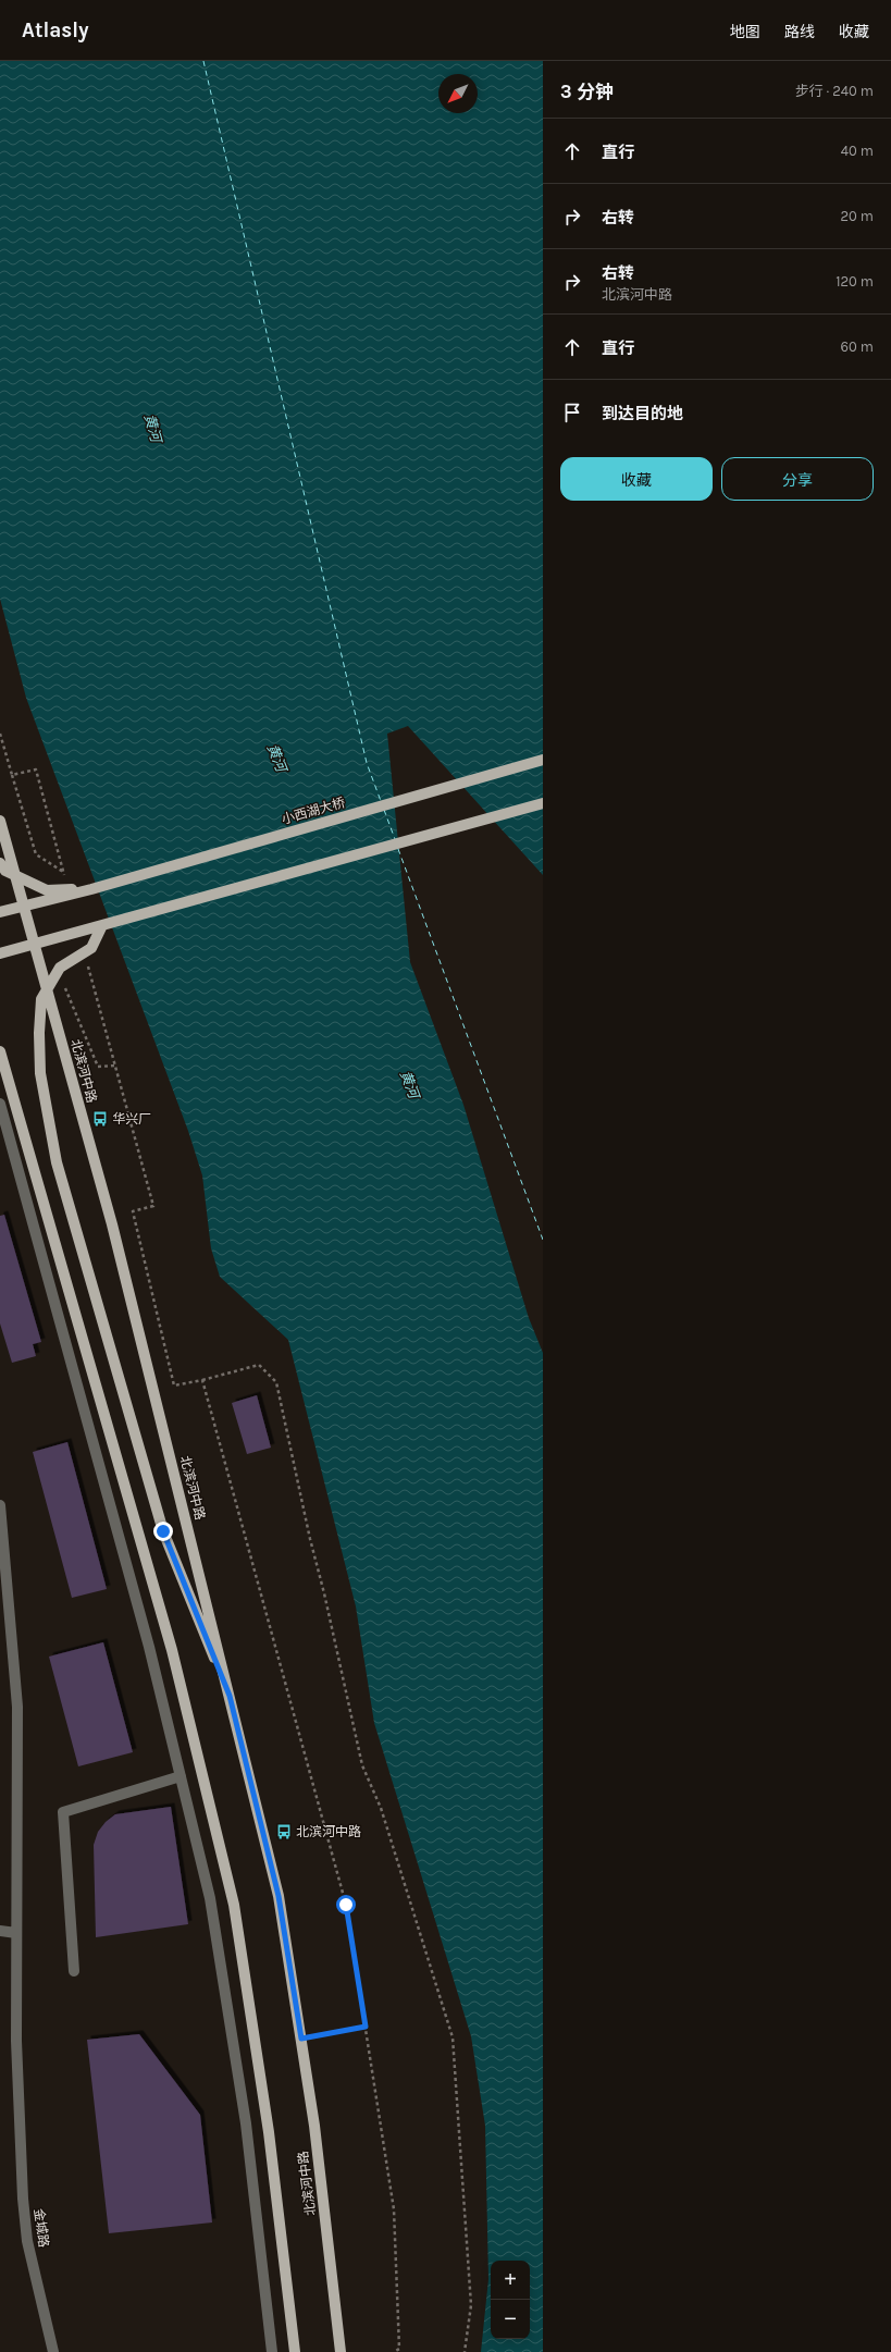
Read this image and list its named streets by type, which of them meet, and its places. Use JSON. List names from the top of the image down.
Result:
{
  "streets": {
    "main road": ["小西湖大桥", "北滨河中路"],
    "street": ["金城路"]
  },
  "water": ["黄河"],
  "places": {
    "bus stop": ["华兴厂", "北滨河中路"]
  },
  "north": "bottom left",
  "page": {
    "header": "Atlasly",
    "nav": ["地图", "路线", "收藏"],
    "heading": ["3 分钟", "步行 · 240 m"],
    "list": [
      ["直行", "40 m"],
      ["右转", "20 m"],
      ["右转", "北滨河中路", "120 m"],
      ["直行", "60 m"],
      "到达目的地"
    ],
    "buttons": ["收藏", "分享"],
    "map_buttons": ["+", "−"]
  }
}
